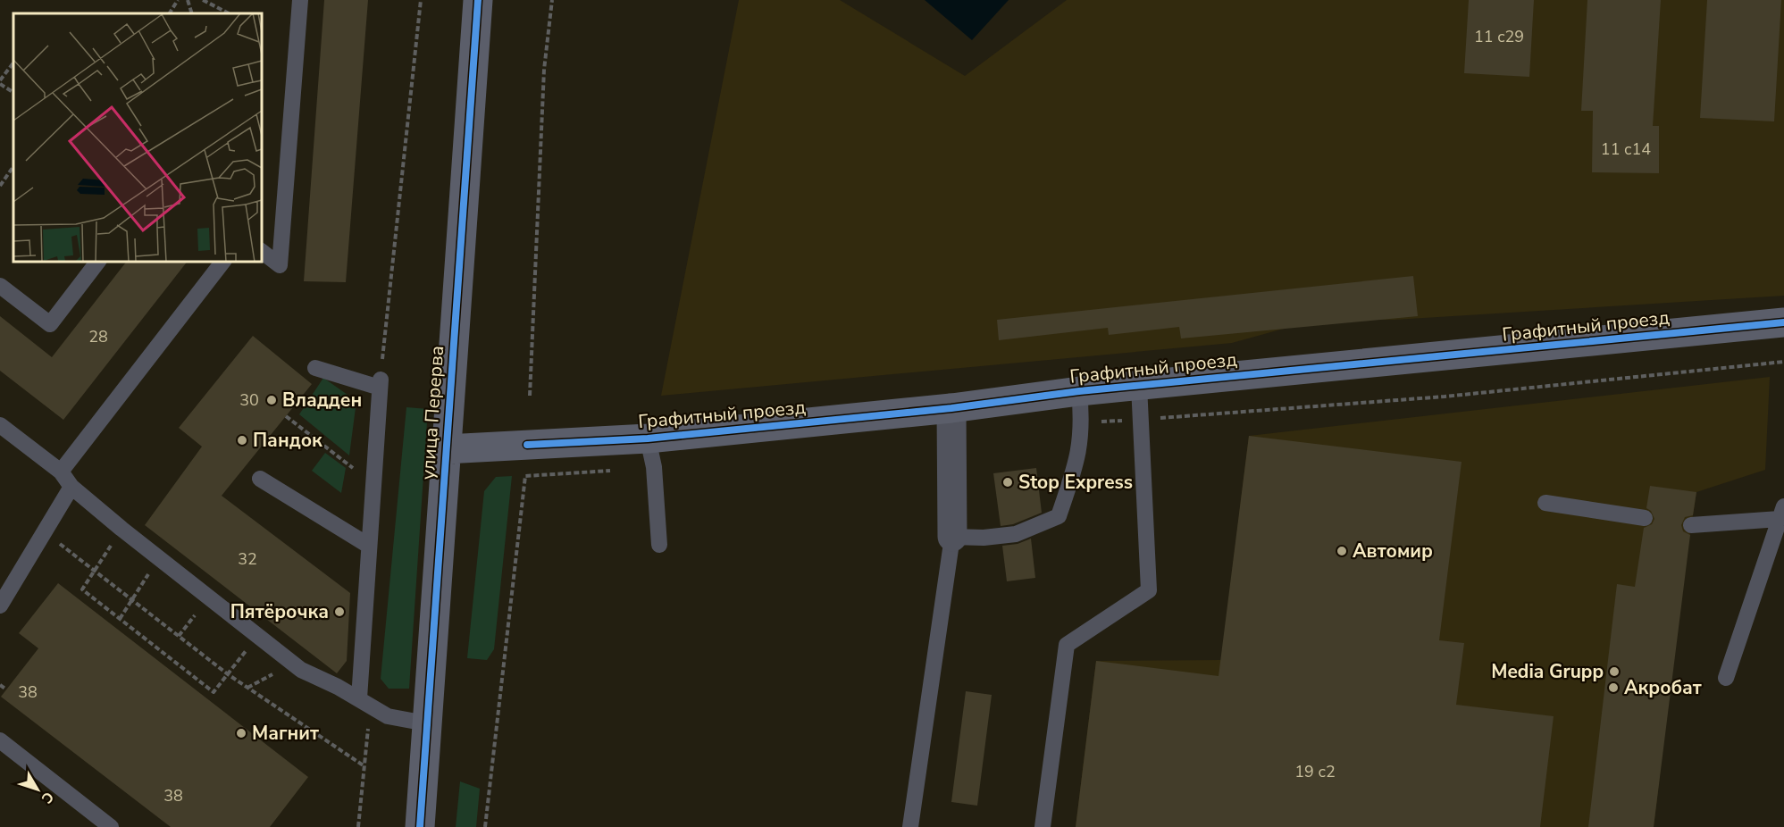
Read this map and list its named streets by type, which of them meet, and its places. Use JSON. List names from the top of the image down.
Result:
{
  "streets": {
    "street": ["Графитный проезд", "улица Перерва"]
  },
  "crossings": [
    ["Графитный проезд", "улица Перерва"]
  ],
  "places": [
    "Владден",
    "Пандок",
    "Stop Express",
    "Автомир",
    "Пятёрочка",
    "Media Grupp",
    "Акробат",
    "Магнит"
  ],
  "house_numbers": [
    "11 c29",
    "11 с14",
    "28",
    "30",
    "32",
    "38",
    "19 с2",
    "38"
  ],
  "north": "bottom right"
}
